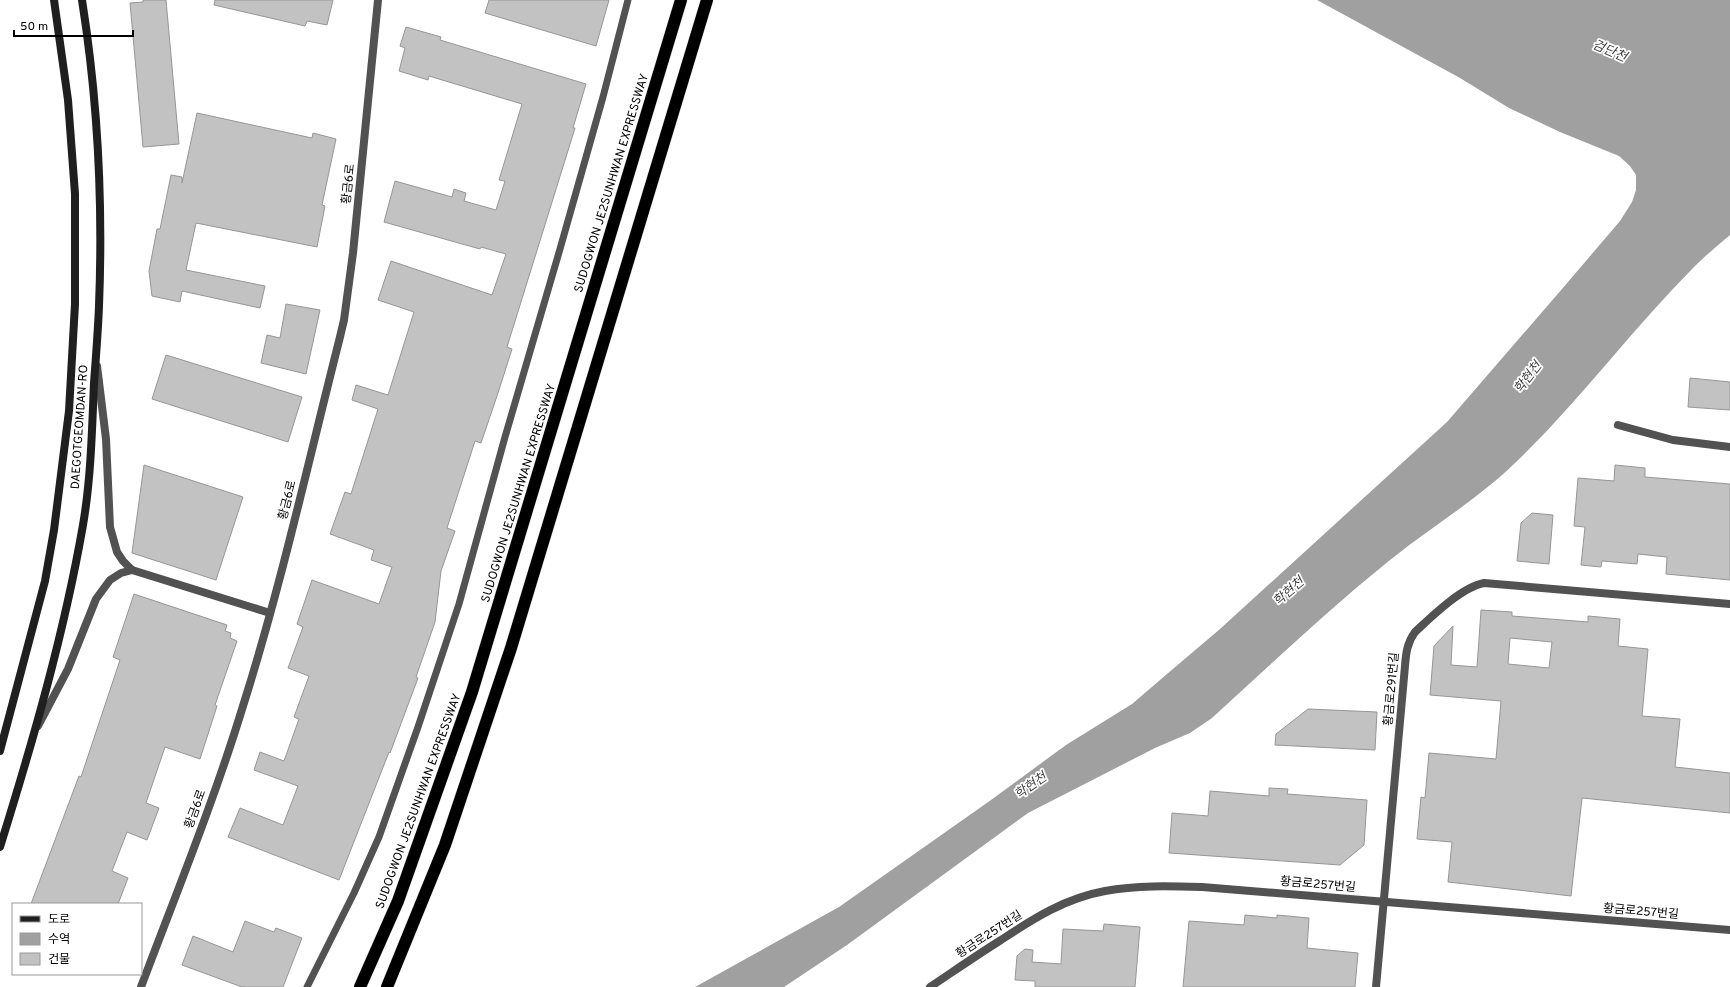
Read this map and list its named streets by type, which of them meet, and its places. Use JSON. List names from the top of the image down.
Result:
{
  "streets": {
    "highway": ["SUDOGWON JE2SUNHWAN EXPRESSWAY"],
    "main road": ["DAEGOTGEOMDAN-RO"],
    "street": ["황금6로", "황금로291번길", "황금로257번길"]
  },
  "crossings": [
    ["황금로291번길", "황금로257번길"]
  ],
  "water": ["검단천", "학현천"],
  "legend": ["도로", "수역", "건물"],
  "scale_bar": "50 m"
}
